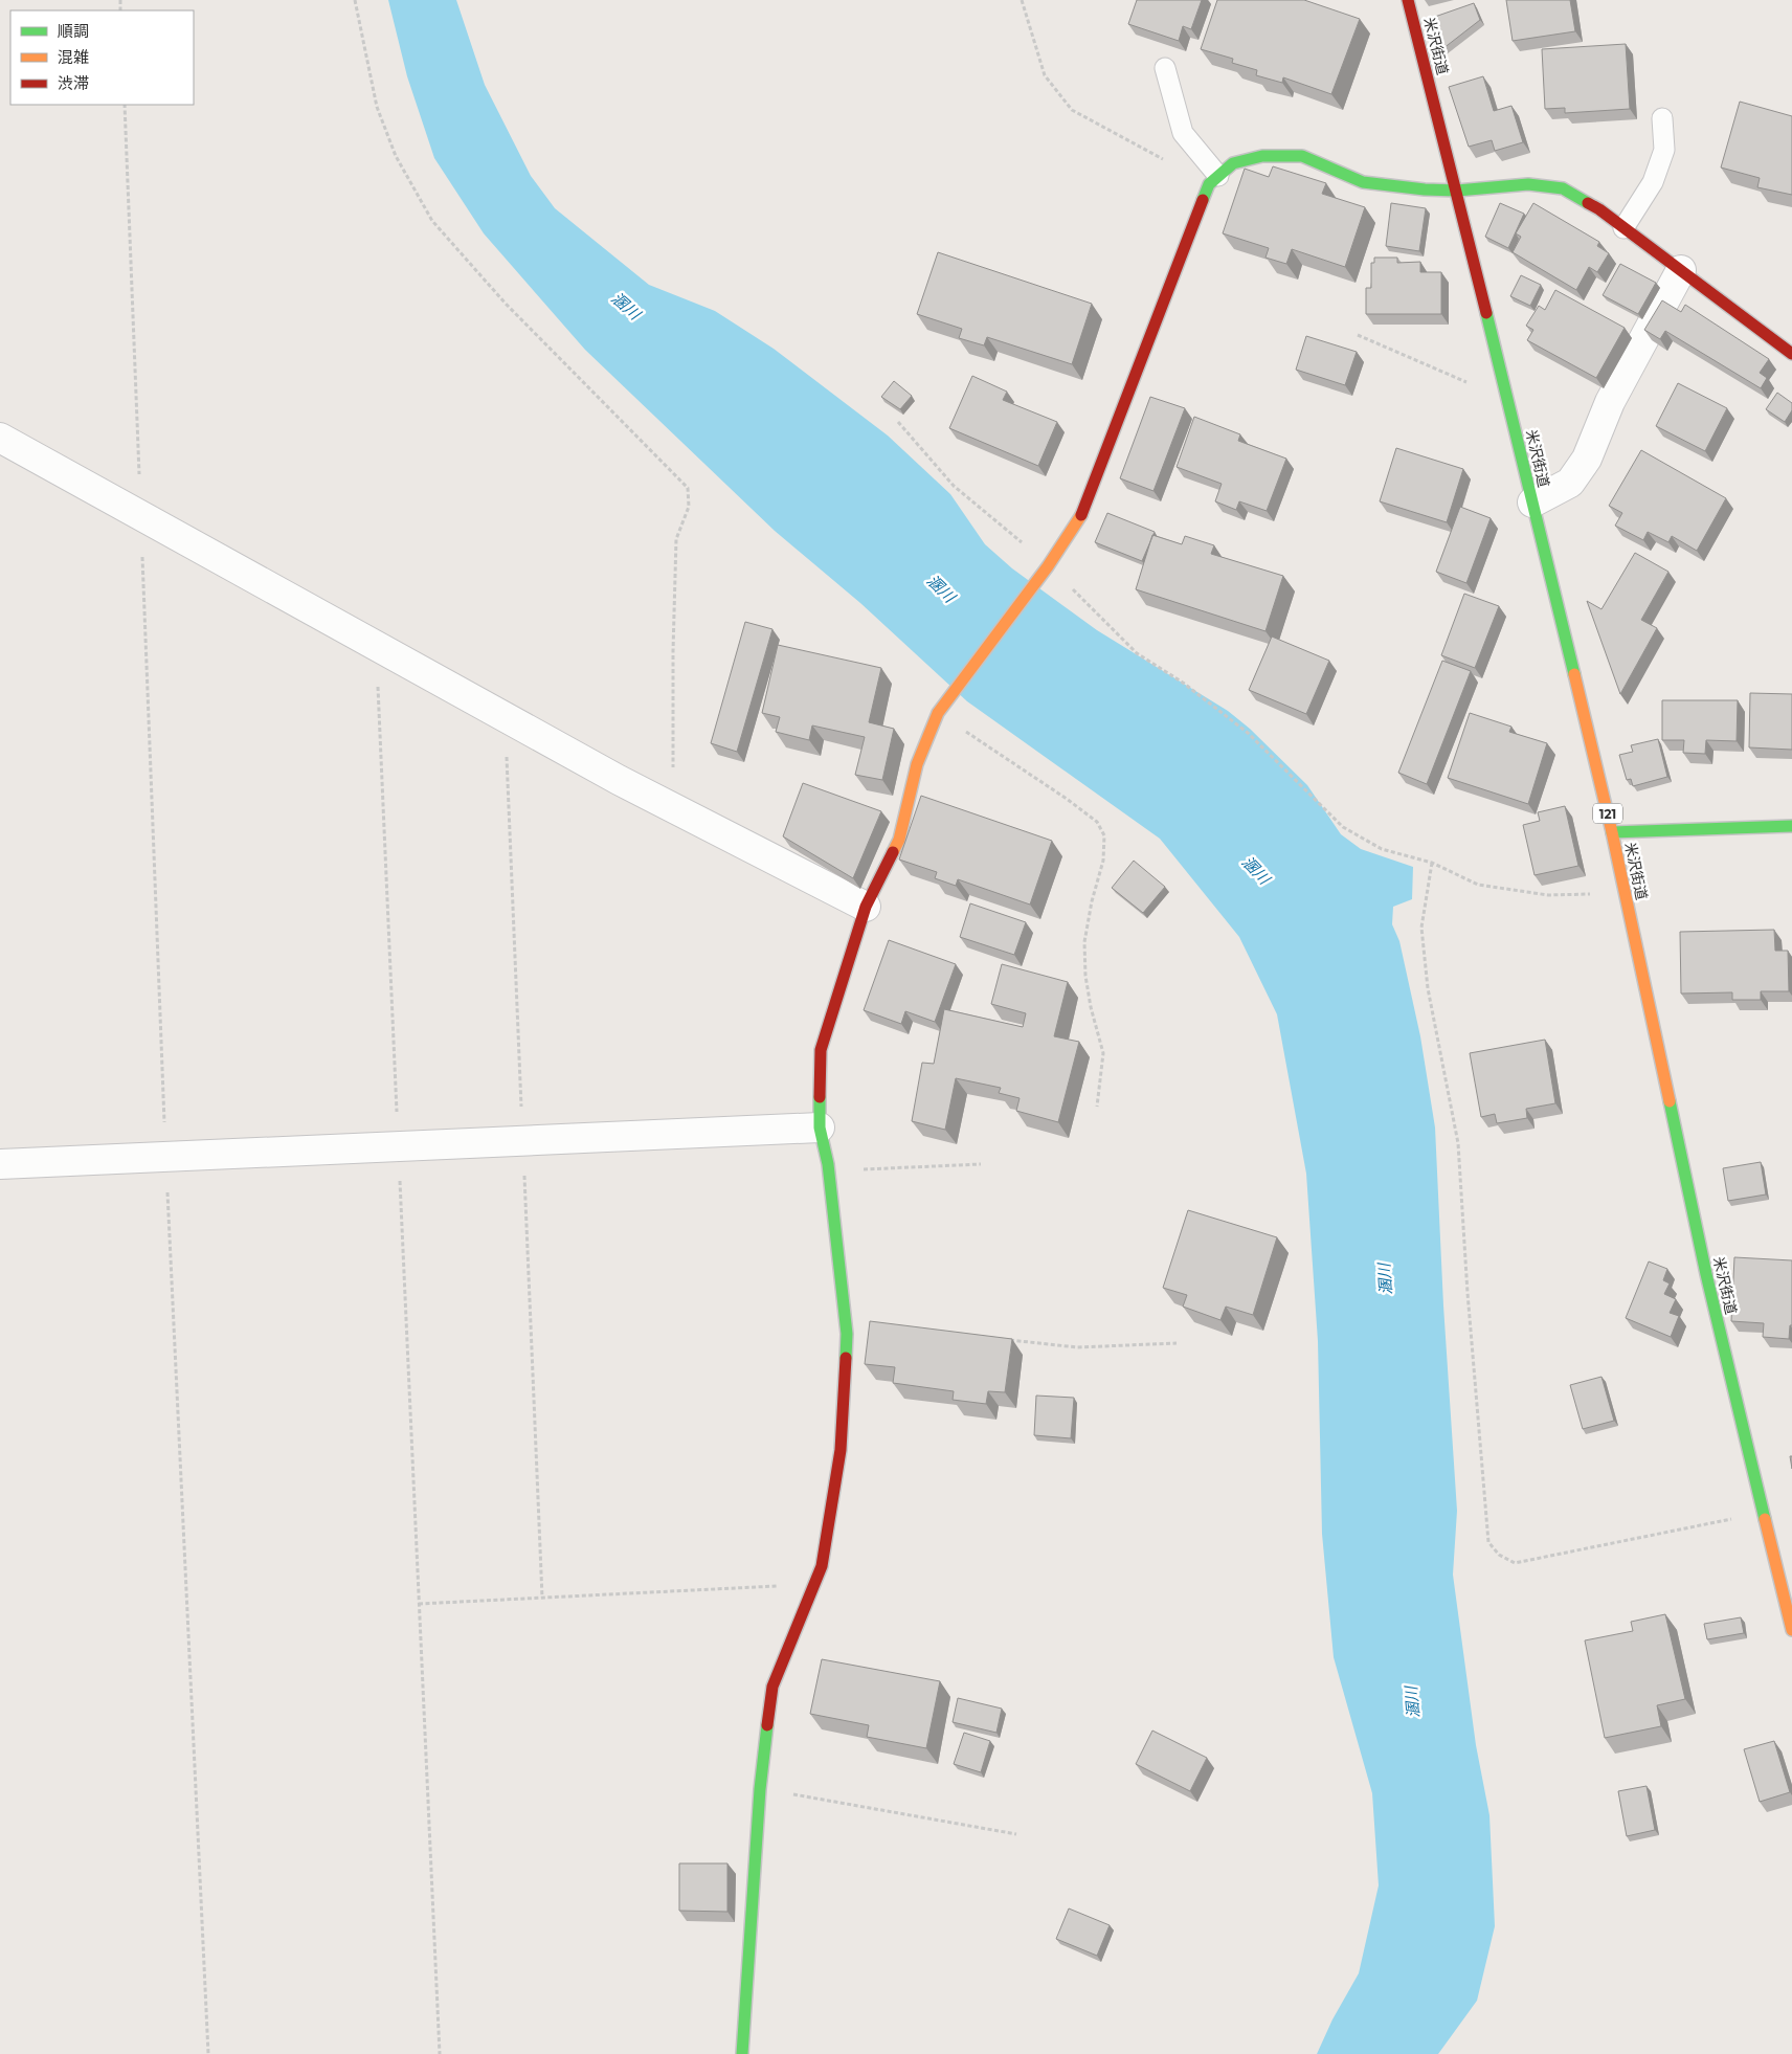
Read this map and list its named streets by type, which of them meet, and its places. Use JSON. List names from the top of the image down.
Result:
{
  "streets": {
    "main road": ["米沢街道", "121"]
  },
  "water": ["溷川"],
  "legend": ["順調", "混雑", "渋滞"]
}
